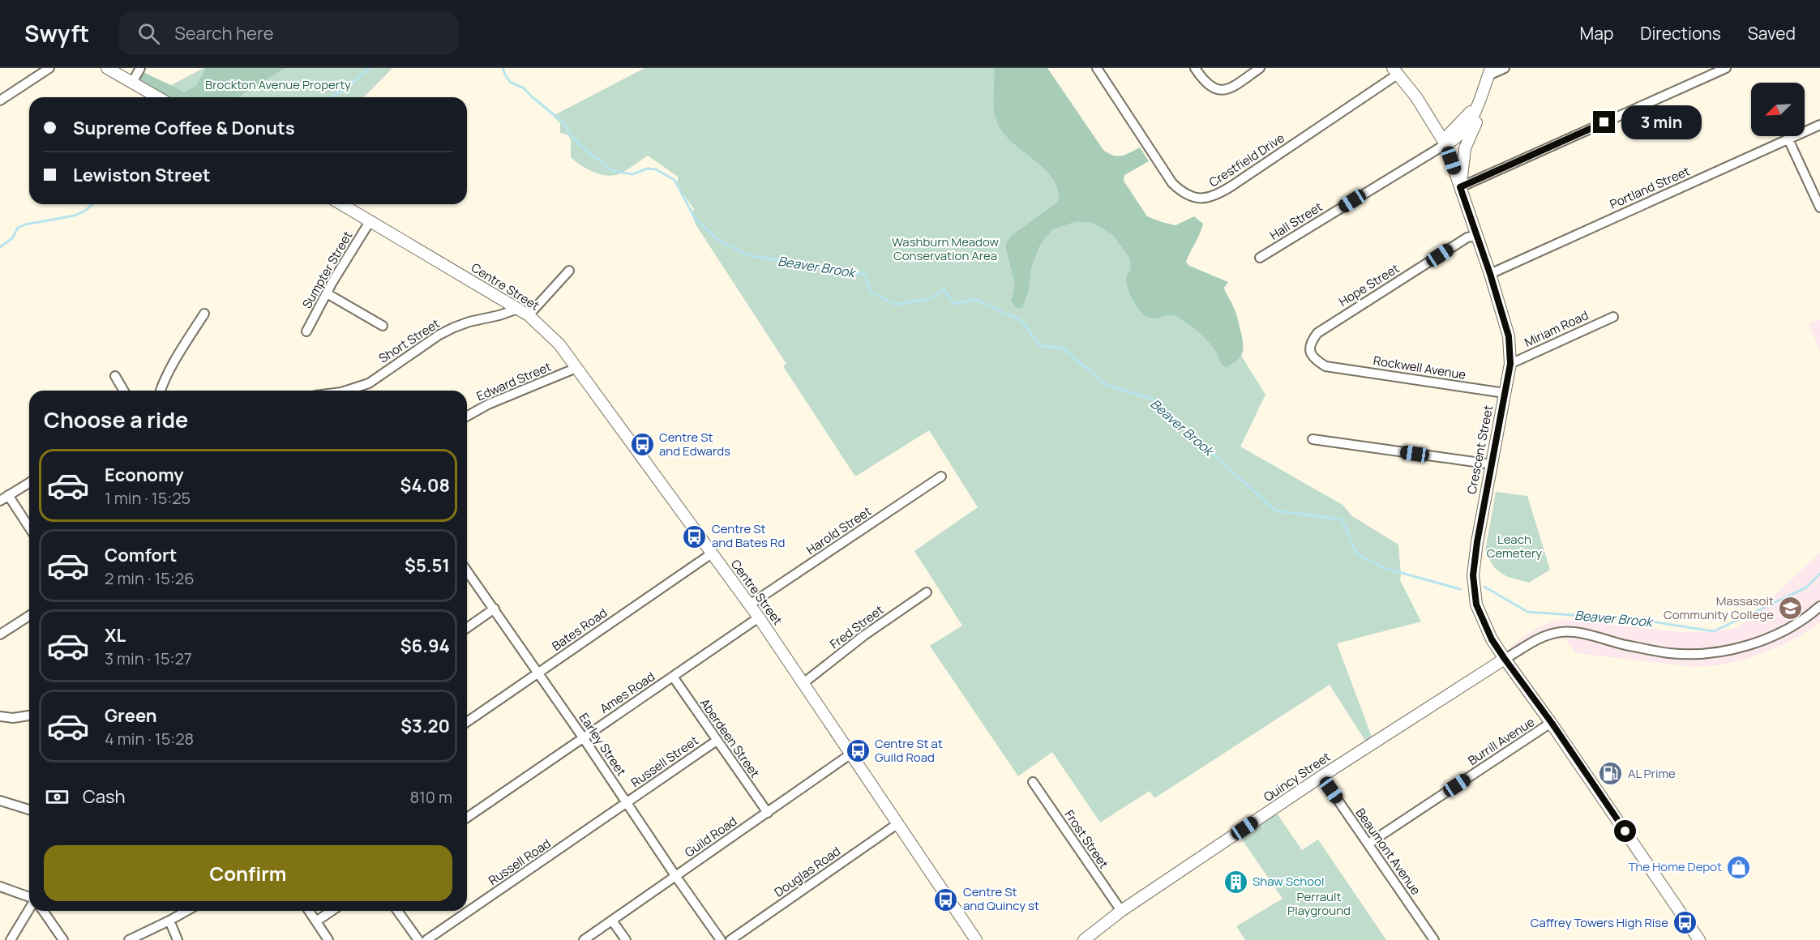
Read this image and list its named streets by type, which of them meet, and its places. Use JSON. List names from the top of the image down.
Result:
{
  "streets": {
    "main road": ["Centre Street", "Crescent Street", "Quincy Street"],
    "street": [
      "Crestfield Drive",
      "Portland Street",
      "Hall Street",
      "Sumpter Street",
      "Hope Street",
      "Miriam Road",
      "Short Street",
      "Rockwell Avenue",
      "Edward Street",
      "Harold Street",
      "Fred Street",
      "Bates Road",
      "Ames Road",
      "Aberdeen Street",
      "Burrill Avenue",
      "Earley Street",
      "Russell Street",
      "Guild Road",
      "Frost Street",
      "Beaumont Avenue",
      "Russell Road",
      "Douglas Road"
    ]
  },
  "crossings": [
    ["Crestfield Drive", "Crescent Street"],
    ["Portland Street", "Crescent Street"],
    ["Hall Street", "Crescent Street"],
    ["Sumpter Street", "Centre Street"],
    ["Hope Street", "Rockwell Avenue"],
    ["Hope Street", "Crescent Street"],
    ["Centre Street", "Short Street"],
    ["Centre Street", "Edward Street"],
    ["Centre Street", "Harold Street"],
    ["Centre Street", "Fred Street"],
    ["Centre Street", "Bates Road"],
    ["Centre Street", "Ames Road"],
    ["Centre Street", "Guild Road"],
    ["Centre Street", "Douglas Road"],
    ["Miriam Road", "Crescent Street"],
    ["Rockwell Avenue", "Crescent Street"],
    ["Crescent Street", "Burrill Avenue"],
    ["Crescent Street", "Quincy Street"],
    ["Bates Road", "Earley Street"],
    ["Ames Road", "Aberdeen Street"],
    ["Ames Road", "Earley Street"],
    ["Aberdeen Street", "Russell Street"],
    ["Aberdeen Street", "Guild Road"],
    ["Burrill Avenue", "Beaumont Avenue"],
    ["Earley Street", "Russell Street"],
    ["Earley Street", "Guild Road"],
    ["Earley Street", "Russell Road"],
    ["Russell Street", "Russell Road"],
    ["Quincy Street", "Frost Street"],
    ["Quincy Street", "Beaumont Avenue"]
  ],
  "water": ["Beaver Brook"],
  "parks": [
    "Brockton Avenue Property",
    "Washburn Meadow Conservation Area",
    "Leach Cemetery",
    "Perrault Playground"
  ],
  "places": {
    "bus stop": [
      "Centre St and Edwards",
      "Centre St and Bates Rd",
      "Centre St at Guild Road",
      "Centre St and Quincy st",
      "Caffrey Towers High Rise"
    ],
    "school or university": ["Massasoit Community College"],
    "fuel station": ["AL Prime"],
    "shop": ["The Home Depot"],
    "building": ["Shaw School"]
  },
  "north": "bottom left",
  "page": {
    "header": "Swyft",
    "search": "Search here",
    "nav": ["Map", "Directions", "Saved"],
    "banner": ["Supreme Coffee & Donuts", "Lewiston Street"],
    "bubble": "3 min",
    "heading": "Choose a ride",
    "list": [
      {
        "name": "Economy",
        "note": "1 min · 15:25",
        "value": "$4.08"
      },
      {
        "name": "Comfort",
        "note": "2 min · 15:26",
        "value": "$5.51"
      },
      {
        "name": "XL",
        "note": "3 min · 15:27",
        "value": "$6.94"
      },
      {
        "name": "Green",
        "note": "4 min · 15:28",
        "value": "$3.20"
      }
    ],
    "pay": ["Cash", "810 m"],
    "buttons": "Confirm"
  }
}
